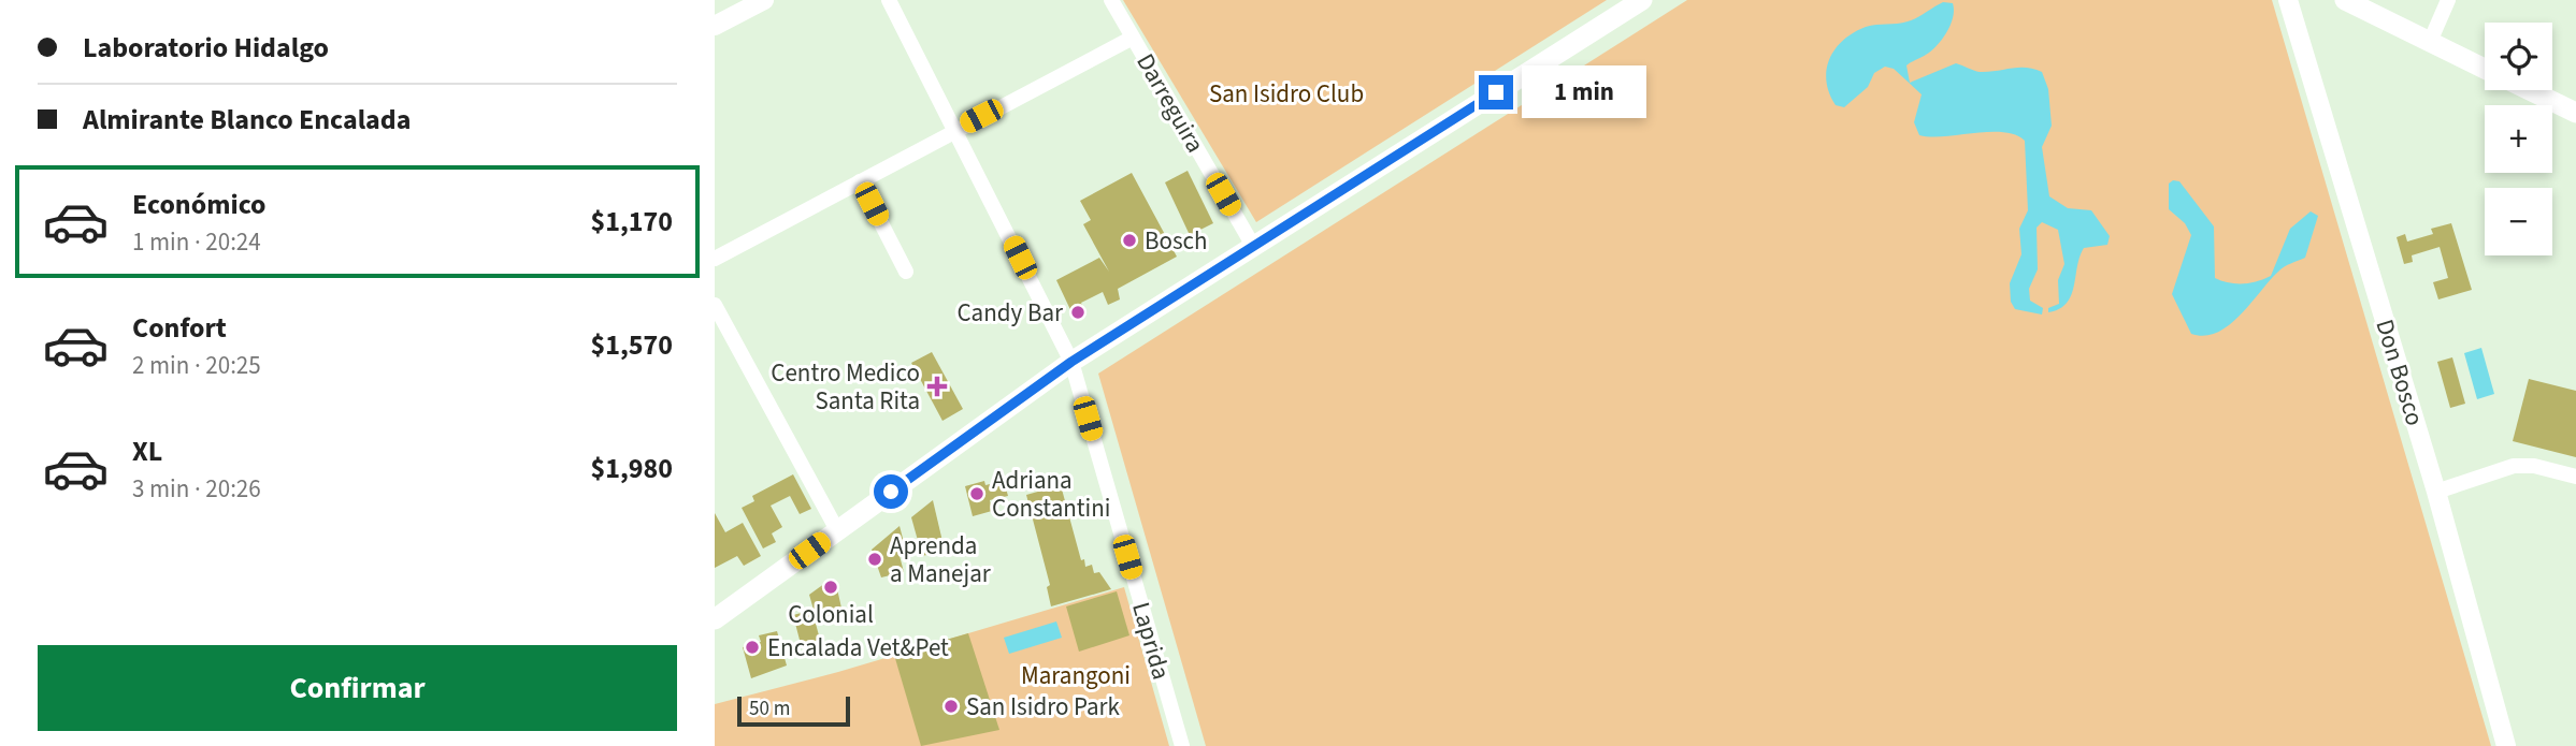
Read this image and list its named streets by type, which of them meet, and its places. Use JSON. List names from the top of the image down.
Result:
{
  "streets": {
    "street": ["Darreguira", "Don Bosco", "Laprida"]
  },
  "parks": ["San Isidro Club", "Marangoni"],
  "places": {
    "other": [
      "Bosch",
      "Candy Bar",
      "Adriana Constantini",
      "Aprenda a Manejar",
      "Colonial",
      "Encalada Vet&Pet",
      "San Isidro Park"
    ],
    "health": ["Centro Medico Santa Rita"]
  },
  "scale_bar": "50 m",
  "page": {
    "banner": ["Laboratorio Hidalgo", "Almirante Blanco Encalada"],
    "map_buttons": ["+", "−"],
    "bubble": "1 min",
    "list": [
      {
        "name": "Económico",
        "note": "1 min · 20:24",
        "value": "$1,170"
      },
      {
        "name": "Confort",
        "note": "2 min · 20:25",
        "value": "$1,570"
      },
      {
        "name": "XL",
        "note": "3 min · 20:26",
        "value": "$1,980"
      }
    ],
    "buttons": "Confirmar",
    "scale": "50 m"
  }
}
